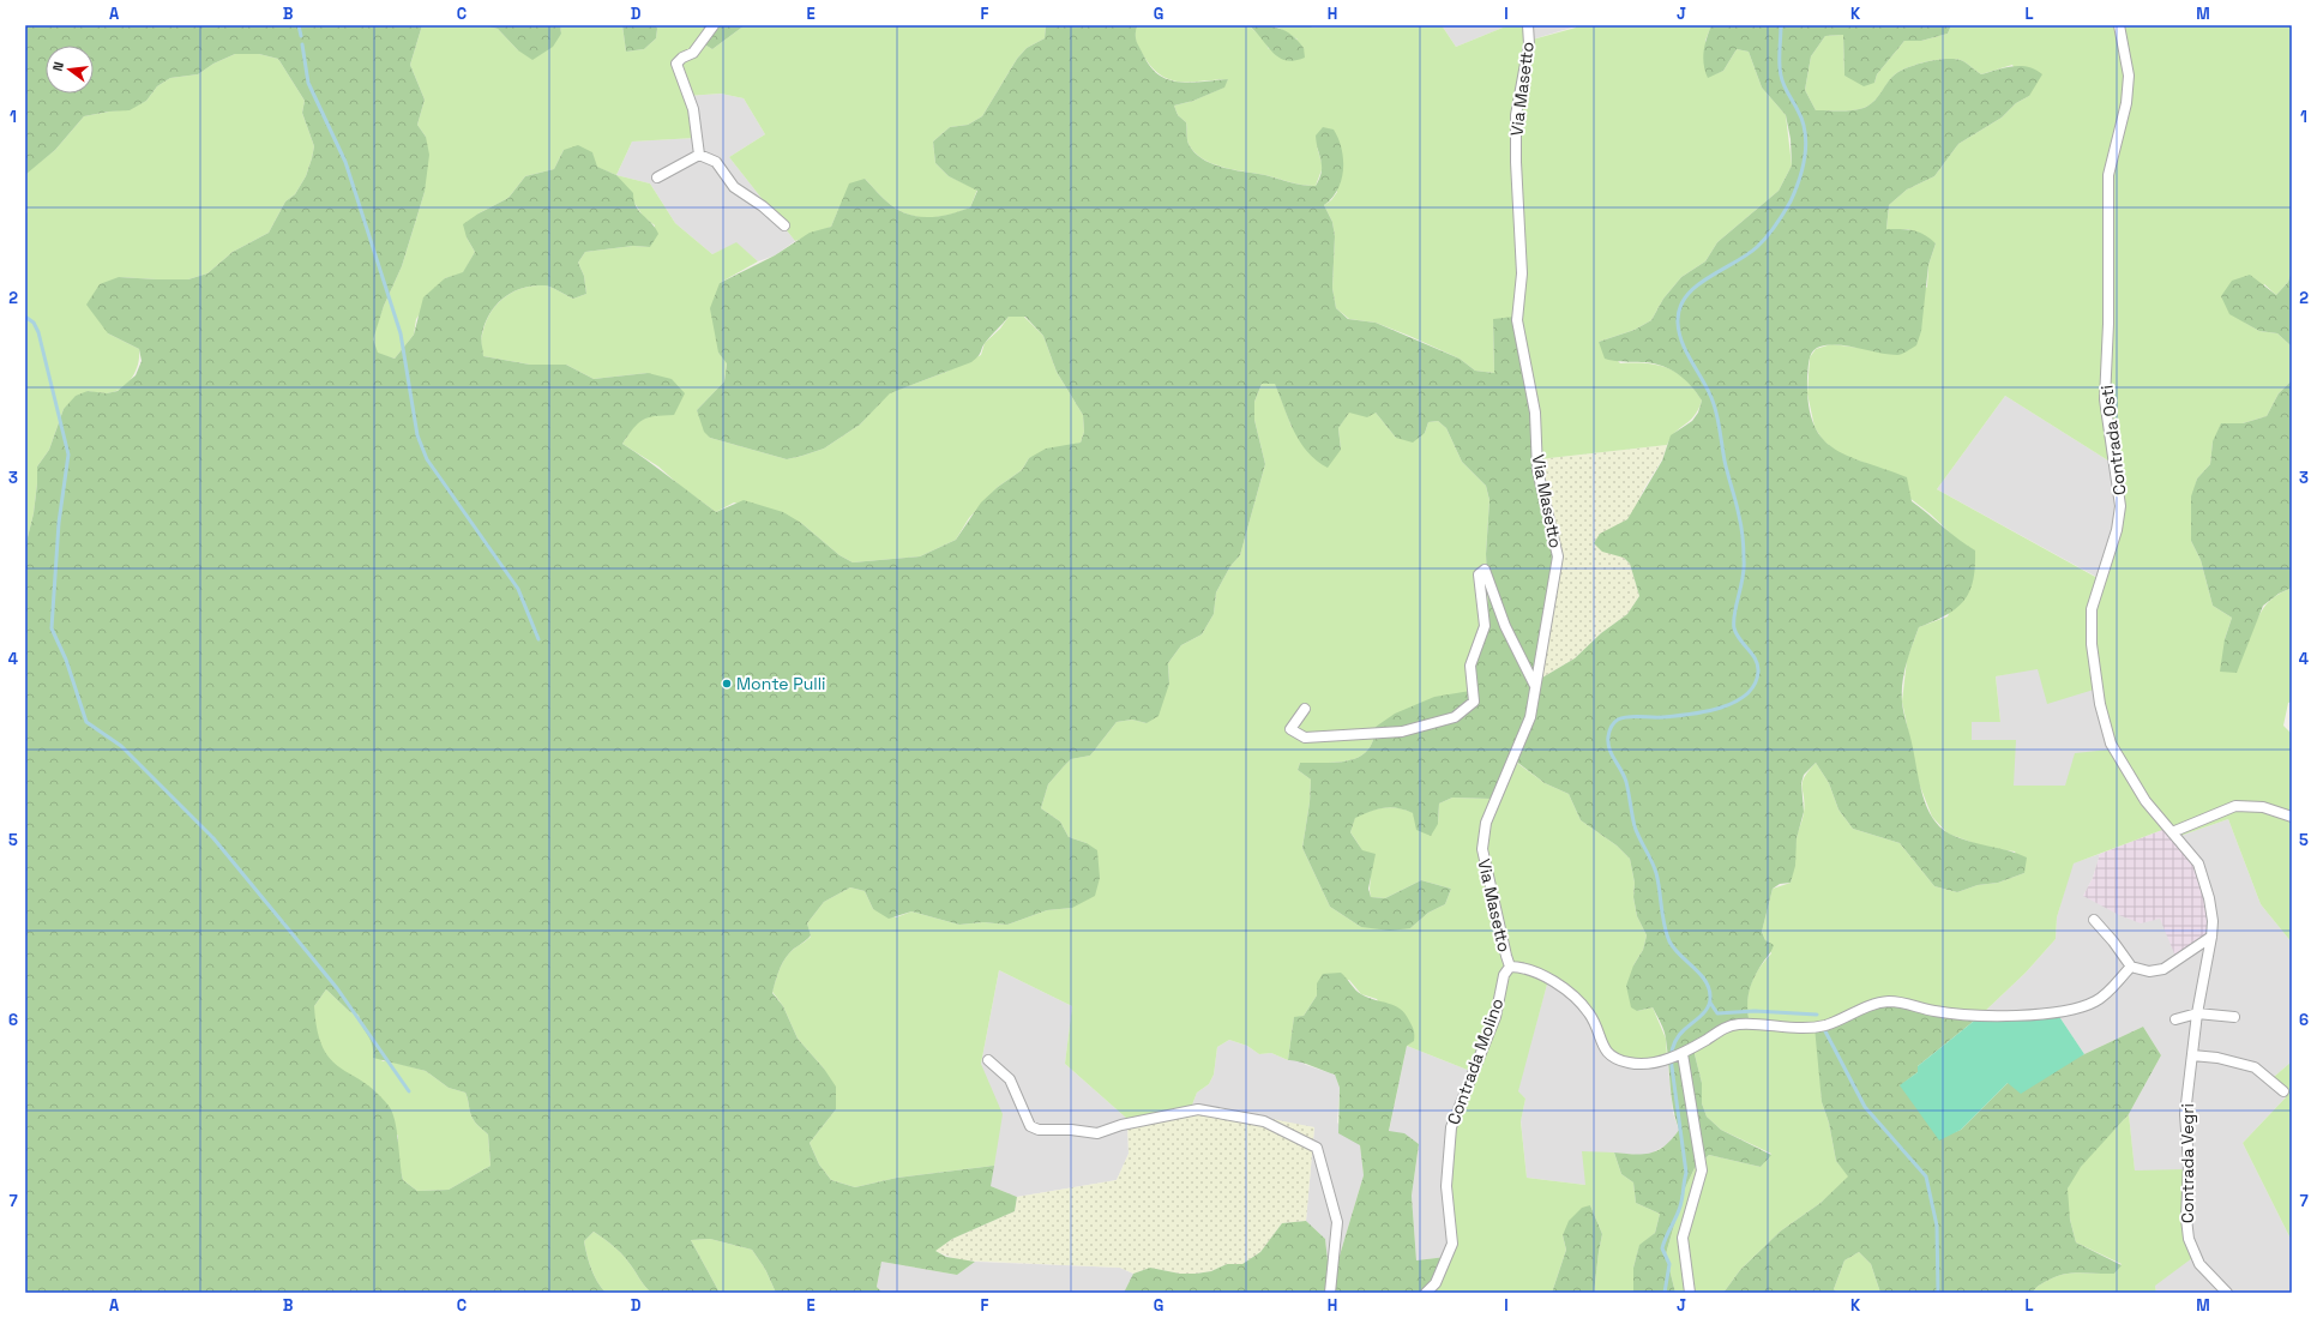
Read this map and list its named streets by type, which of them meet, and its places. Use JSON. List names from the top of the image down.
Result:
{
  "streets": {
    "street": [
      "Via Masetto",
      "Contrada Osti",
      "Contrada Molino",
      "Contrada Vegri"
    ]
  },
  "crossings": [
    ["Via Masetto", "Contrada Molino"],
    ["Contrada Osti", "Contrada Vegri"]
  ],
  "places": ["Monte Pulli"],
  "north": "left",
  "grid": {
    "columns": [
      "A",
      "B",
      "C",
      "D",
      "E",
      "F",
      "G",
      "H",
      "I",
      "J",
      "K",
      "L",
      "M"
    ],
    "rows": [
      "1",
      "2",
      "3",
      "4",
      "5",
      "6",
      "7"
    ]
  }
}
